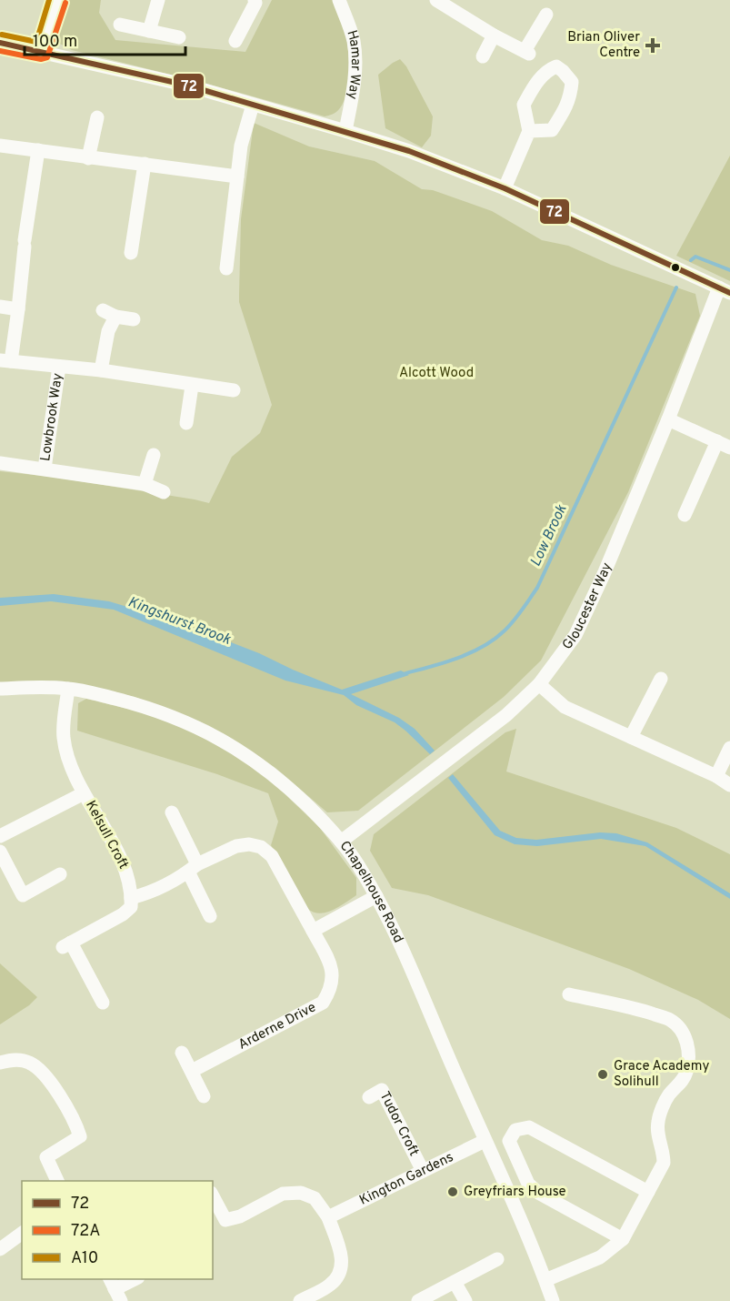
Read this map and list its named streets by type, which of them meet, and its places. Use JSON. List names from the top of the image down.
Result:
{
  "streets": {
    "street": [
      "Hamar Way",
      "Lowbrook Way",
      "Gloucester Way",
      "Kelsull Croft",
      "Chapelhouse Road",
      "Arderne Drive",
      "Tudor Croft",
      "Kington Gardens"
    ]
  },
  "crossings": [
    ["Gloucester Way", "Chapelhouse Road"],
    ["Kelsull Croft", "Chapelhouse Road"],
    ["Kelsull Croft", "Arderne Drive"],
    ["Chapelhouse Road", "Kington Gardens"],
    ["Tudor Croft", "Kington Gardens"]
  ],
  "water": ["Low Brook", "Kingshurst Brook"],
  "parks": ["Alcott Wood"],
  "places": {
    "health": ["Brian Oliver Centre"],
    "other": ["Grace Academy Solihull", "Greyfriars House"]
  },
  "lines": ["transit line A10", "transit line 72A", "transit line 72"],
  "legend": ["72", "72A", "A10"],
  "scale_bar": "100 m"
}
